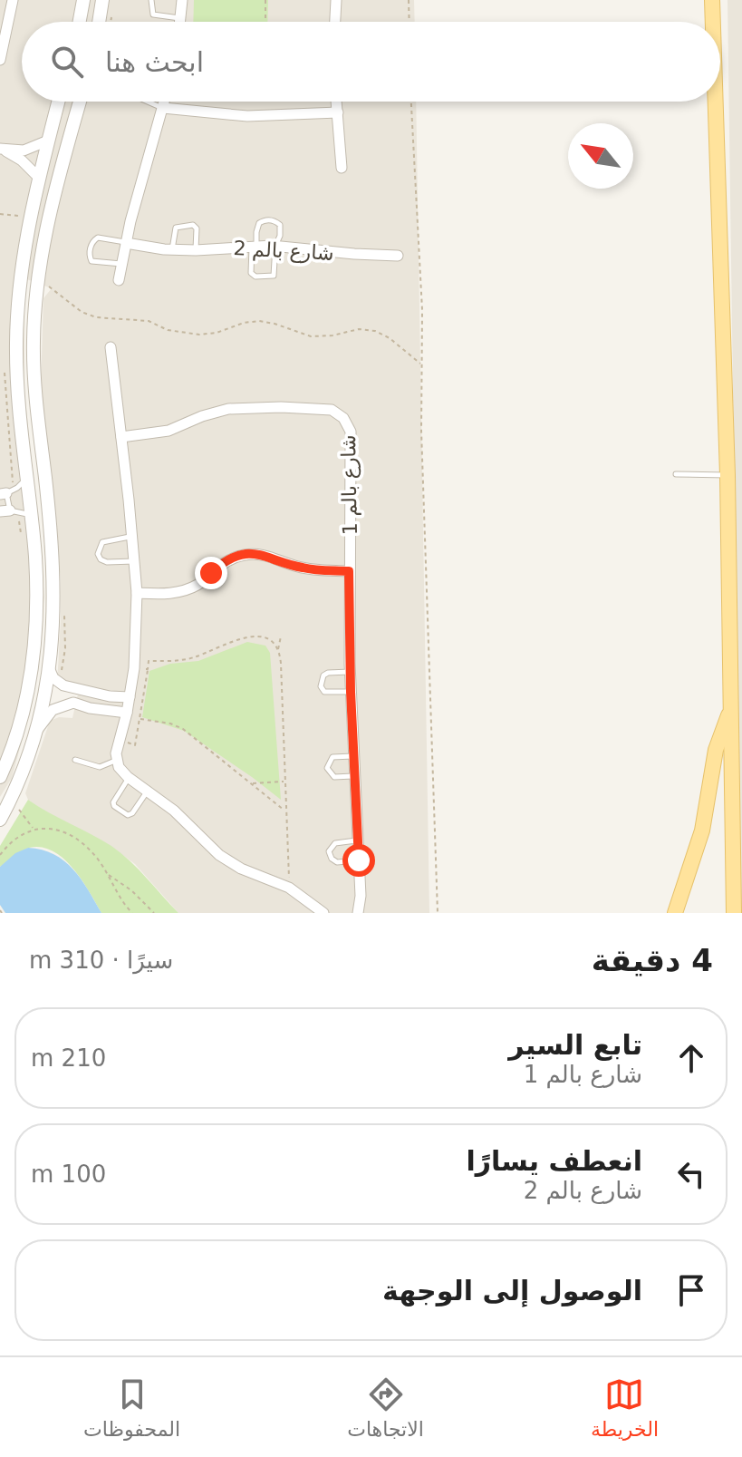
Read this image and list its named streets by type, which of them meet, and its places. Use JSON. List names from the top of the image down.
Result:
{
  "streets": {
    "street": ["شارع بالم 2", "شارع بالم 1"]
  },
  "north": "top left",
  "page": {
    "search": "ابحث هنا",
    "heading": ["4 دقيقة", "سيرًا · 310 m"],
    "list": [
      ["تابع السير", "شارع بالم 1", "210 m"],
      ["انعطف يسارًا", "شارع بالم 2", "100 m"],
      "الوصول إلى الوجهة"
    ],
    "nav": ["الخريطة", "الاتجاهات", "المحفوظات"]
  }
}
